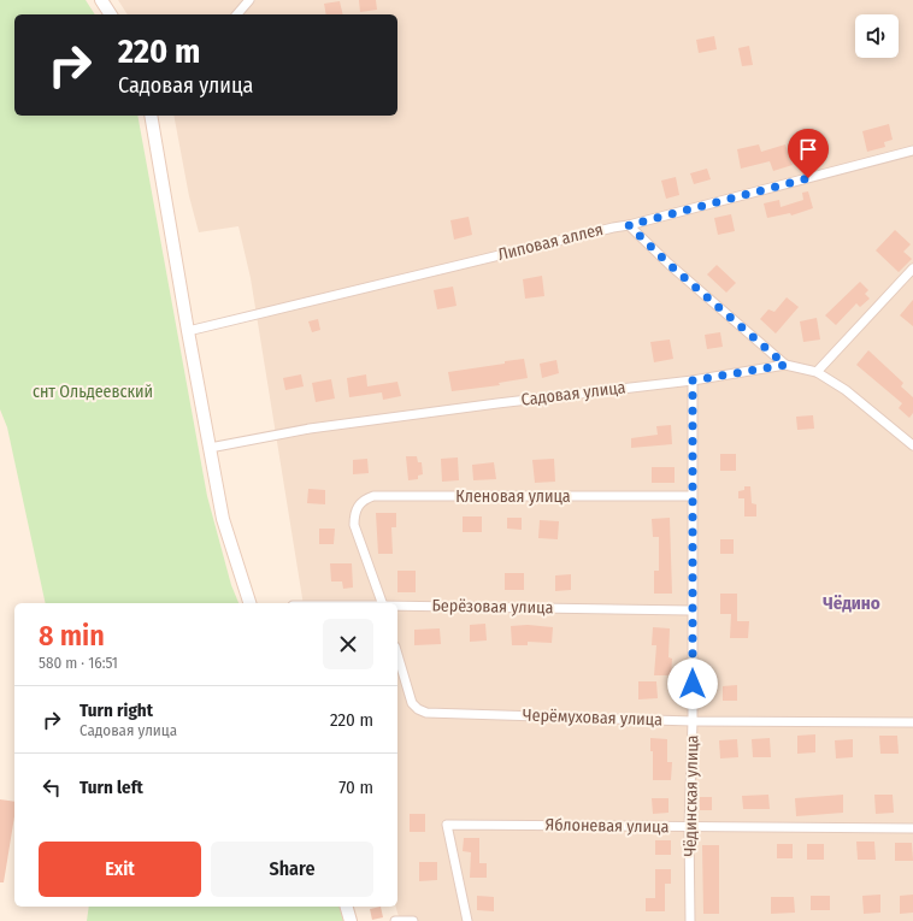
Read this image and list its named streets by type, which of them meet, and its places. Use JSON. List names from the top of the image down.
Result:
{
  "streets": {
    "street": [
      "Липовая аллея",
      "Садовая улица",
      "Кленовая улица",
      "Берёзовая улица",
      "Черёмуховая улица",
      "Чёдинская улица",
      "Яблоневая улица"
    ]
  },
  "crossings": [
    ["Садовая улица", "Чёдинская улица"],
    ["Кленовая улица", "Чёдинская улица"],
    ["Берёзовая улица", "Чёдинская улица"],
    ["Черёмуховая улица", "Чёдинская улица"],
    ["Чёдинская улица", "Яблоневая улица"]
  ],
  "districts": ["Чёдино"],
  "parks": ["снт Ольдеевский"],
  "page": {
    "turn": ["220 m", "Садовая улица"],
    "heading": ["8 min", "580 m · 16:51"],
    "list": [
      {
        "name": "Turn right",
        "note": "Садовая улица",
        "value": "220 m"
      },
      {
        "name": "Turn left",
        "value": "70 m"
      }
    ],
    "buttons": ["Exit", "Share"]
  }
}
